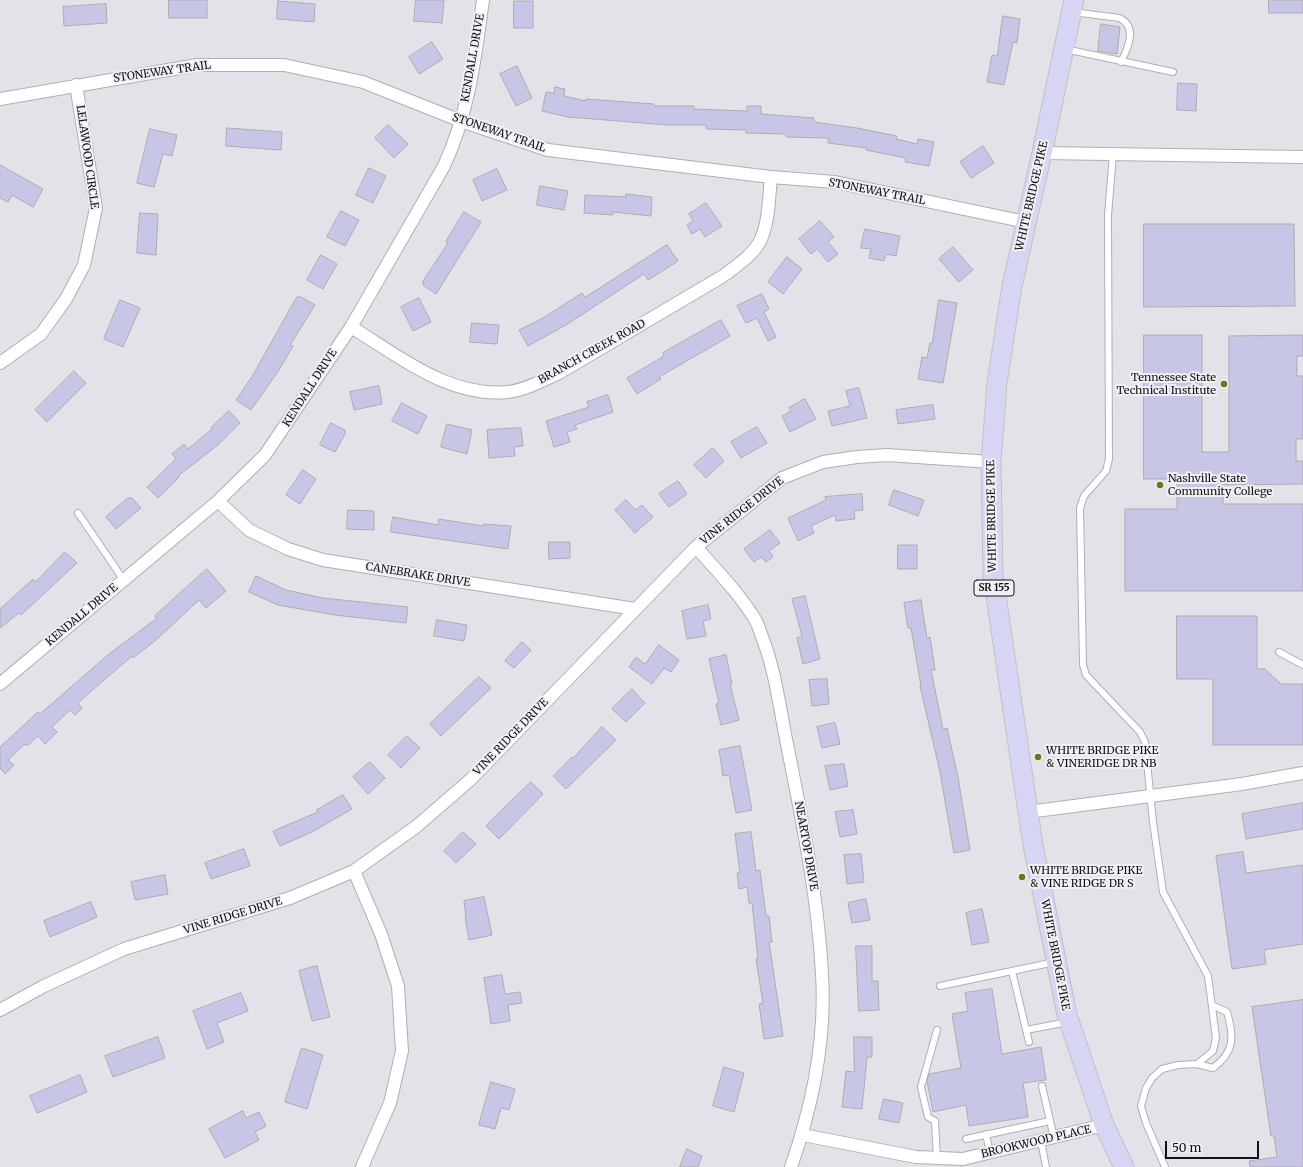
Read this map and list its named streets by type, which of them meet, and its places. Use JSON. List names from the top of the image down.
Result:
{
  "streets": {
    "main road": ["WHITE BRIDGE PIKE", "SR 155"],
    "street": [
      "KENDALL DRIVE",
      "STONEWAY TRAIL",
      "LELAWOOD CIRCLE",
      "BRANCH CREEK ROAD",
      "VINE RIDGE DRIVE",
      "CANEBRAKE DRIVE",
      "NEARTOP DRIVE",
      "BROOKWOOD PLACE"
    ]
  },
  "crossings": [
    ["KENDALL DRIVE", "STONEWAY TRAIL"],
    ["KENDALL DRIVE", "BRANCH CREEK ROAD"],
    ["KENDALL DRIVE", "CANEBRAKE DRIVE"],
    ["STONEWAY TRAIL", "LELAWOOD CIRCLE"],
    ["STONEWAY TRAIL", "WHITE BRIDGE PIKE"],
    ["STONEWAY TRAIL", "BRANCH CREEK ROAD"],
    ["WHITE BRIDGE PIKE", "VINE RIDGE DRIVE"],
    ["WHITE BRIDGE PIKE", "BROOKWOOD PLACE"],
    ["VINE RIDGE DRIVE", "CANEBRAKE DRIVE"],
    ["VINE RIDGE DRIVE", "NEARTOP DRIVE"],
    ["NEARTOP DRIVE", "BROOKWOOD PLACE"]
  ],
  "places": [
    "Tennessee State Technical Institute",
    "Nashville State Community College",
    "WHITE BRIDGE PIKE & VINERIDGE DR NB",
    "WHITE BRIDGE PIKE & VINE RIDGE DR S"
  ],
  "scale_bar": "50 m"
}
